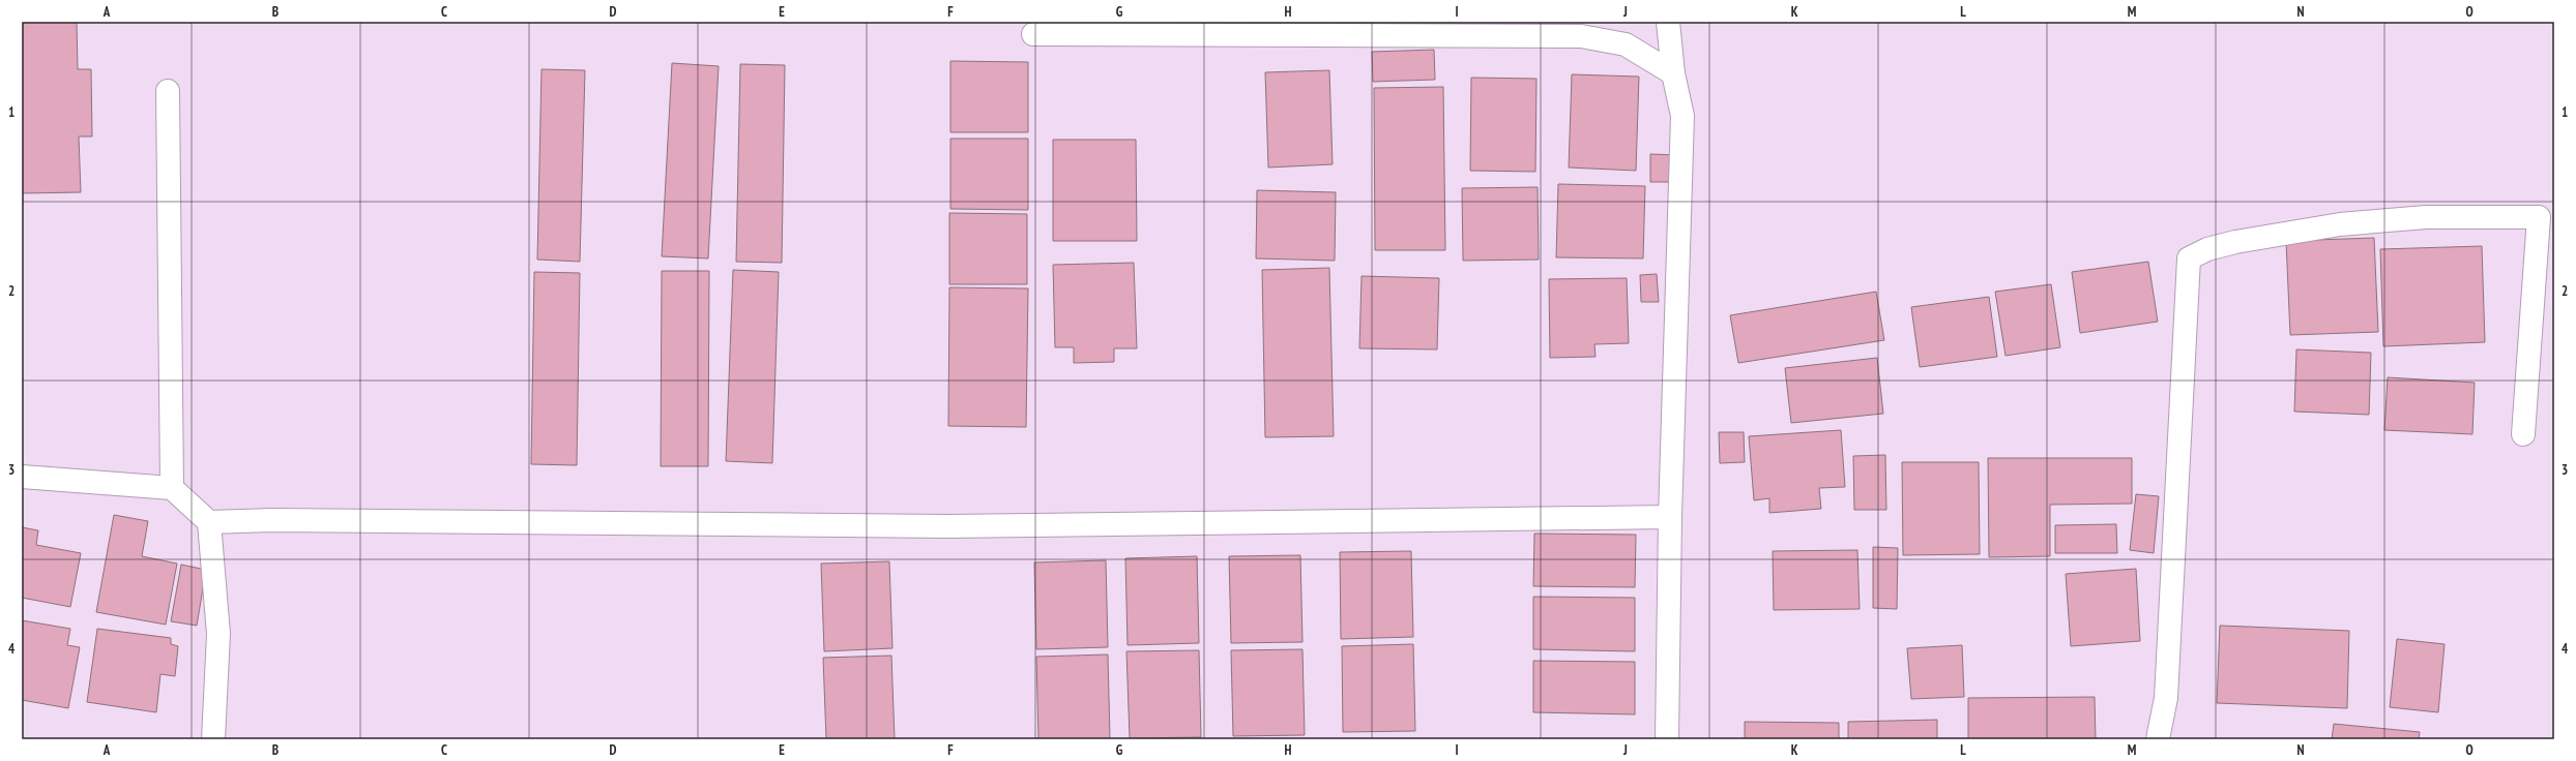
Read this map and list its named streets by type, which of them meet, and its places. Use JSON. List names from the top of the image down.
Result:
{
  "grid": {
    "columns": [
      "A",
      "B",
      "C",
      "D",
      "E",
      "F",
      "G",
      "H",
      "I",
      "J",
      "K",
      "L",
      "M",
      "N",
      "O"
    ],
    "rows": [
      "1",
      "2",
      "3",
      "4"
    ]
  }
}
